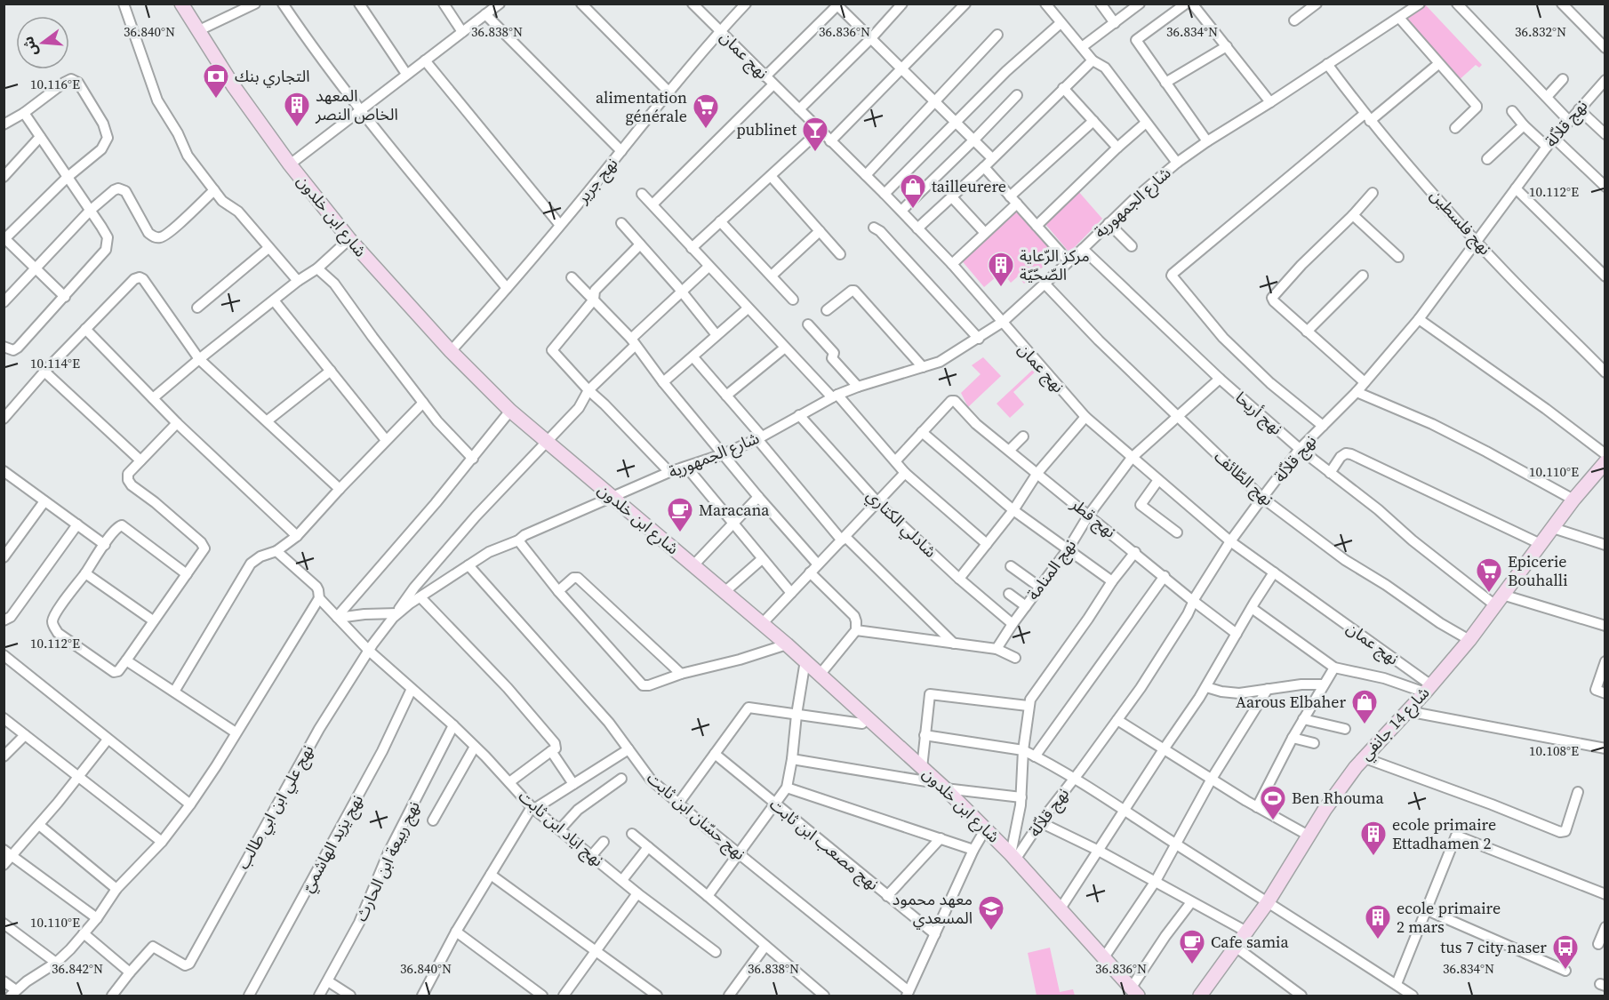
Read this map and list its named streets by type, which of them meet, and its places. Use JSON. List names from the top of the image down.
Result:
{
  "streets": {
    "street": [
      "نهج عمان",
      "نهج قلاّلة",
      "نهج جرير",
      "شارع الجمهورية",
      "شارع ابن خلدون",
      "نهج فلسطين",
      "نهج أريحا",
      "نهج الطّائف",
      "نهج قطر",
      "شادلي الكتاري",
      "نهج المنامة",
      "شارع 14 جانفي",
      "نهج علي ابن ابي طالب",
      "نهج حسّان ابن ثابت",
      "نهج اياد ابن ثابت",
      "نهج يزيد الهاشميّ",
      "نهج مصعب ابن ثابت",
      "نهج ربيعة ابن الحارث"
    ]
  },
  "crossings": [
    ["نهج عمان", "نهج قلاّلة"],
    ["نهج عمان", "نهج جرير"],
    ["نهج عمان", "شارع الجمهورية"],
    ["نهج عمان", "نهج المنامة"],
    ["نهج عمان", "شارع 14 جانفي"],
    ["نهج قلاّلة", "شارع ابن خلدون"],
    ["نهج قلاّلة", "نهج فلسطين"],
    ["نهج قلاّلة", "نهج أريحا"],
    ["نهج قلاّلة", "نهج الطّائف"],
    ["نهج قلاّلة", "نهج قطر"],
    ["نهج جرير", "شارع ابن خلدون"],
    ["شارع الجمهورية", "شارع ابن خلدون"],
    ["شارع الجمهورية", "نهج فلسطين"],
    ["شارع الجمهورية", "نهج أريحا"],
    ["شارع الجمهورية", "نهج الطّائف"],
    ["شارع الجمهورية", "شادلي الكتاري"],
    ["شارع الجمهورية", "نهج علي ابن ابي طالب"],
    ["شارع الجمهورية", "نهج حسّان ابن ثابت"],
    ["شارع ابن خلدون", "نهج علي ابن ابي طالب"],
    ["نهج أريحا", "نهج المنامة"],
    ["نهج أريحا", "شارع 14 جانفي"],
    ["نهج الطّائف", "نهج المنامة"],
    ["نهج الطّائف", "شارع 14 جانفي"],
    ["نهج قطر", "نهج المنامة"],
    ["شادلي الكتاري", "نهج المنامة"],
    ["نهج علي ابن ابي طالب", "نهج اياد ابن ثابت"],
    ["نهج اياد ابن ثابت", "نهج يزيد الهاشميّ"],
    ["نهج اياد ابن ثابت", "نهج ربيعة ابن الحارث"]
  ],
  "places": {
    "bank": ["التجاري بنك"],
    "building": [
      "المعهد الخاص النصر",
      "مركز الرّعاية الصّحّيّة",
      "ecole primaire Ettadhamen 2",
      "ecole primaire 2 mars"
    ],
    "supermarket": ["alimentation générale", "Epicerie Bouhalli"],
    "bar": ["publinet"],
    "shop": ["tailleurere", "Aarous Elbaher"],
    "cafe": ["Maracana", "Cafe samia"],
    "sports": ["Ben Rhouma"],
    "school or university": ["معهد محمود المسعدي"],
    "bus stop": ["tus 7 city naser"]
  },
  "north": "left",
  "coordinates": [
    "36.840°N",
    "36.838°N",
    "36.836°N",
    "36.834°N",
    "36.832°N",
    "10.116°E",
    "10.112°E",
    "10.114°E",
    "10.110°E",
    "10.108°E",
    "36.842°N"
  ]
}
